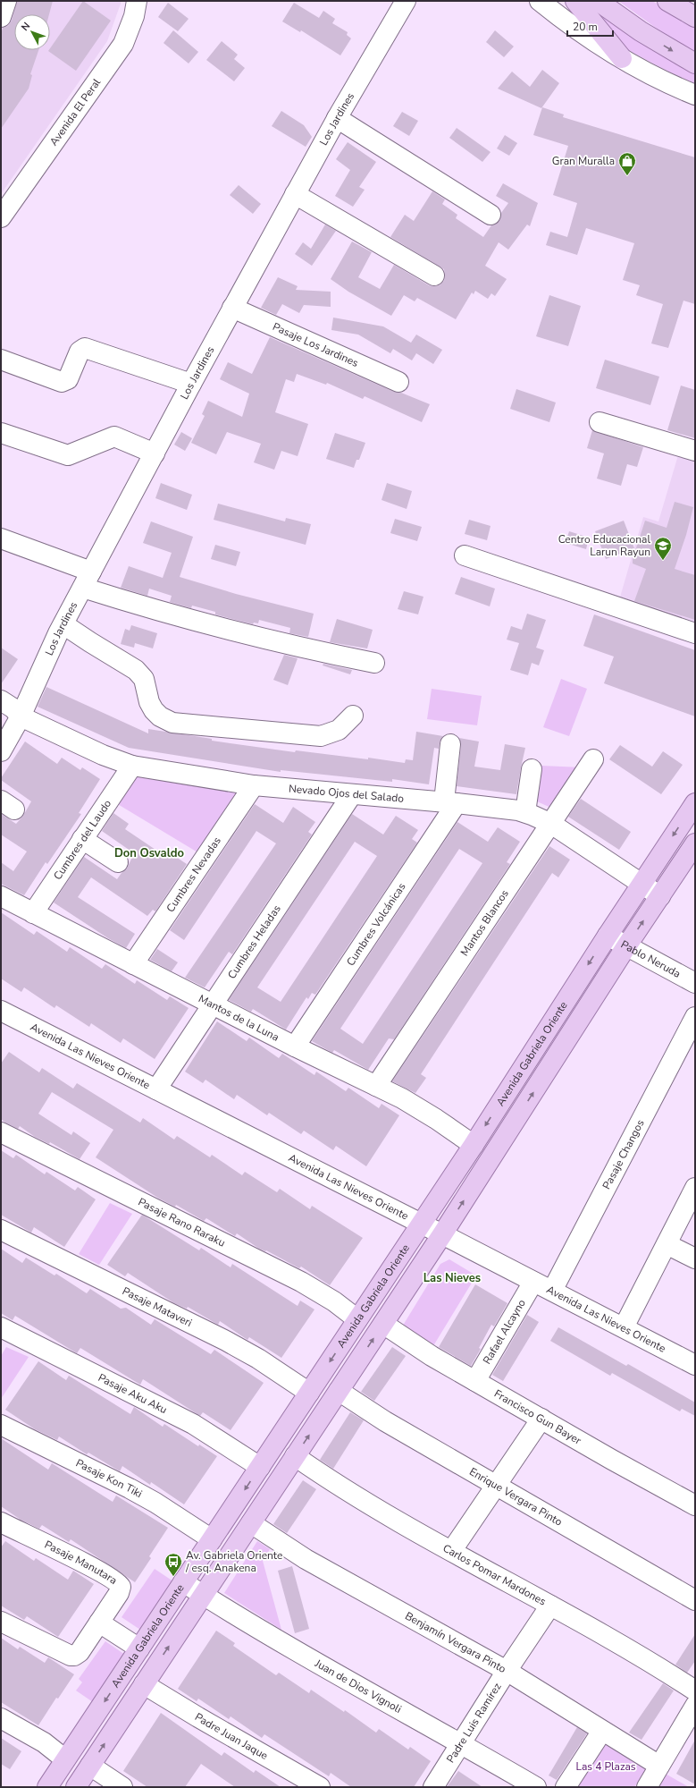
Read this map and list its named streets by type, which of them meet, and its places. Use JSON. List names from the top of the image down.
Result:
{
  "streets": {
    "main road": ["Avenida Gabriela Oriente"],
    "street": [
      "Avenida El Peral",
      "Los Jardines",
      "Pasaje Los Jardines",
      "Nevado Ojos del Salado",
      "Cumbres del Laudo",
      "Cumbres Nevadas",
      "Mantos Blancos",
      "Cumbres Volcánicas",
      "Cumbres Heladas",
      "Pablo Neruda",
      "Mantos de la Luna",
      "Avenida Las Nieves Oriente",
      "Pasaje Changos",
      "Pasaje Rano Raraku",
      "Pasaje Mataveri",
      "Rafael Alcayno",
      "Pasaje Aku Aku",
      "Francisco Gun Bayer",
      "Pasaje Kon Tiki",
      "Enrique Vergara Pinto",
      "Pasaje Manutara",
      "Carlos Pomar Mardones",
      "Benjamín Vergara Pinto",
      "Juan de Dios Vignoli",
      "Padre Luis Ramírez",
      "Padre Juan Jaque"
    ]
  },
  "crossings": [
    ["Los Jardines", "Pasaje Los Jardines"],
    ["Los Jardines", "Nevado Ojos del Salado"],
    ["Nevado Ojos del Salado", "Cumbres del Laudo"],
    ["Nevado Ojos del Salado", "Cumbres Nevadas"],
    ["Nevado Ojos del Salado", "Mantos Blancos"],
    ["Nevado Ojos del Salado", "Cumbres Volcánicas"],
    ["Nevado Ojos del Salado", "Cumbres Heladas"],
    ["Nevado Ojos del Salado", "Avenida Gabriela Oriente"],
    ["Cumbres del Laudo", "Mantos de la Luna"],
    ["Cumbres Nevadas", "Mantos de la Luna"],
    ["Mantos Blancos", "Mantos de la Luna"],
    ["Cumbres Volcánicas", "Mantos de la Luna"],
    ["Cumbres Heladas", "Mantos de la Luna"],
    ["Cumbres Heladas", "Avenida Las Nieves Oriente"],
    ["Pablo Neruda", "Avenida Gabriela Oriente"],
    ["Mantos de la Luna", "Avenida Gabriela Oriente"],
    ["Avenida Gabriela Oriente", "Avenida Las Nieves Oriente"],
    ["Avenida Gabriela Oriente", "Pasaje Rano Raraku"],
    ["Avenida Gabriela Oriente", "Pasaje Mataveri"],
    ["Avenida Gabriela Oriente", "Pasaje Aku Aku"],
    ["Avenida Gabriela Oriente", "Francisco Gun Bayer"],
    ["Avenida Gabriela Oriente", "Pasaje Kon Tiki"],
    ["Avenida Gabriela Oriente", "Enrique Vergara Pinto"],
    ["Avenida Gabriela Oriente", "Carlos Pomar Mardones"],
    ["Avenida Gabriela Oriente", "Benjamín Vergara Pinto"],
    ["Avenida Gabriela Oriente", "Juan de Dios Vignoli"],
    ["Avenida Gabriela Oriente", "Padre Juan Jaque"],
    ["Avenida Las Nieves Oriente", "Pasaje Changos"],
    ["Avenida Las Nieves Oriente", "Rafael Alcayno"],
    ["Rafael Alcayno", "Francisco Gun Bayer"],
    ["Carlos Pomar Mardones", "Padre Luis Ramírez"],
    ["Benjamín Vergara Pinto", "Padre Luis Ramírez"],
    ["Juan de Dios Vignoli", "Padre Luis Ramírez"]
  ],
  "districts": ["Don Osvaldo", "Las Nieves"],
  "parks": ["Las 4 Plazas"],
  "places": {
    "shop": ["Gran Muralla"],
    "school or university": ["Centro Educacional Larun Rayun"],
    "bus stop": ["Av. Gabriela Oriente / esq. Anakena"]
  },
  "scale_bar": "20 m",
  "north": "top left"
}
